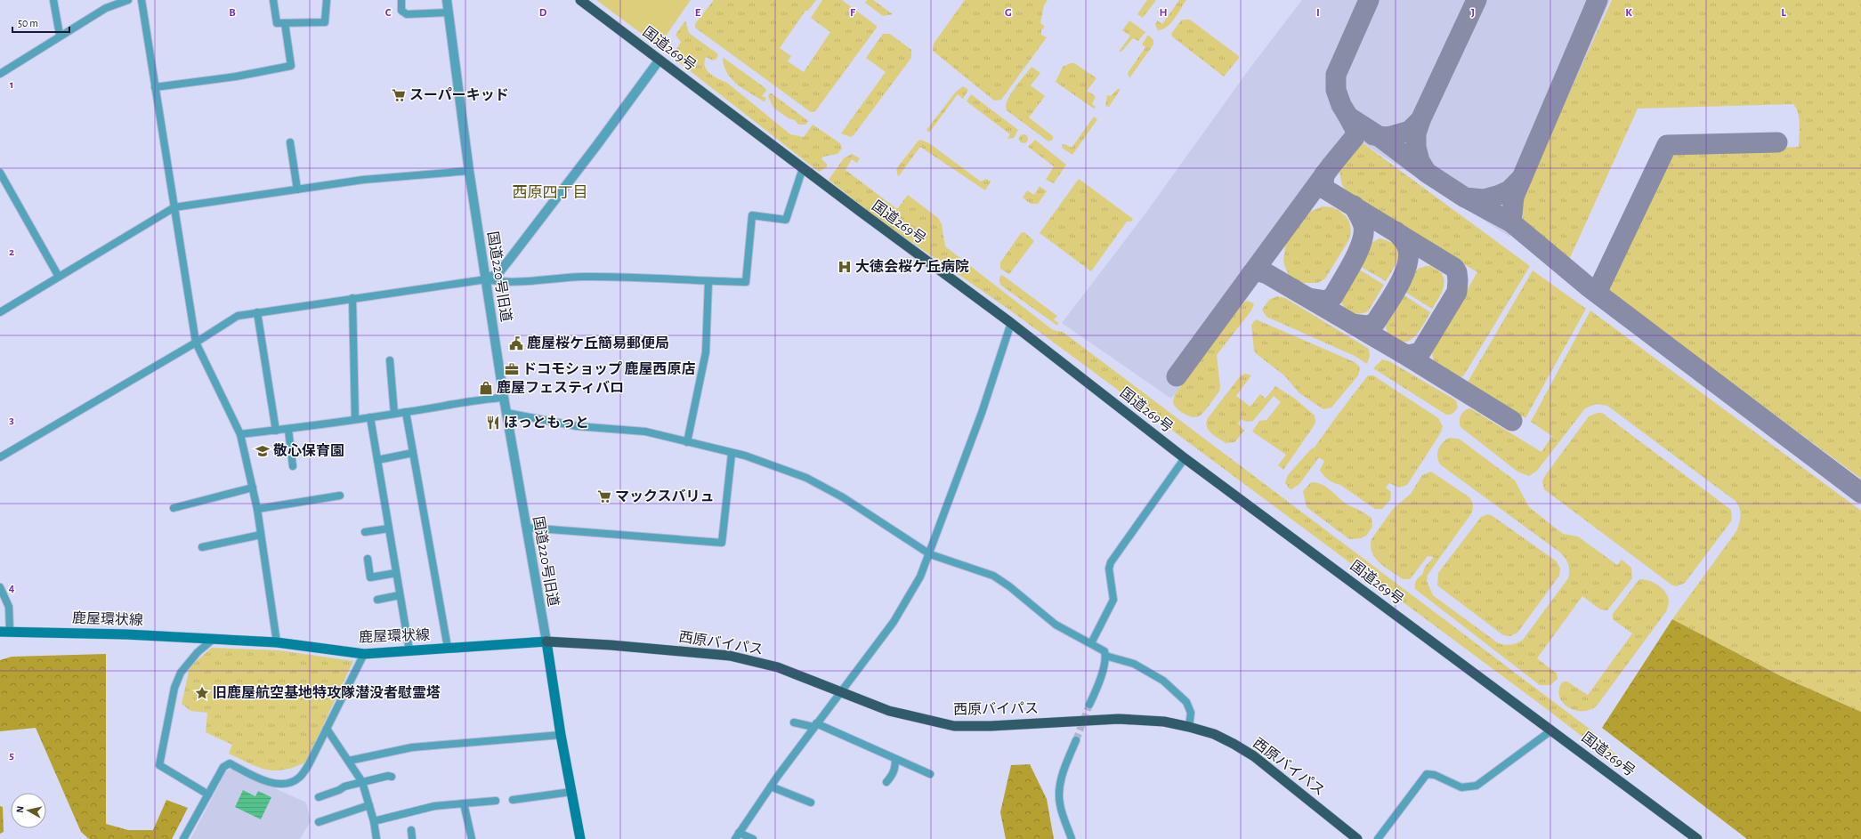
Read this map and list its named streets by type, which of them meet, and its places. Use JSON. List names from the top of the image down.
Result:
{
  "streets": {
    "highway": ["国道269号", "西原バイパス"],
    "main road": ["鹿屋環状線"],
    "street": ["国道220号旧道"]
  },
  "crossings": [
    ["国道220号旧道", "鹿屋環状線"],
    ["国道220号旧道", "西原バイパス"],
    ["鹿屋環状線", "西原バイパス"]
  ],
  "districts": ["西原四丁目"],
  "places": {
    "supermarket": ["スーパーキッド", "マックスバリュ"],
    "hospital": ["大徳会桜ケ丘病院"],
    "public building": ["鹿屋桜ケ丘簡易郵便局"],
    "office": ["ドコモショップ 鹿屋西原店"],
    "shop": ["鹿屋フェスティバロ"],
    "restaurant": ["ほっともっと"],
    "school or university": ["敬心保育園"],
    "place": ["旧鹿屋航空基地特攻隊潜没者慰霊塔"]
  },
  "scale_bar": "50 m",
  "north": "left",
  "grid": {
    "columns": [
      "B",
      "C",
      "D",
      "E",
      "F",
      "G",
      "H",
      "I",
      "J",
      "K",
      "L"
    ],
    "rows": [
      "1",
      "2",
      "3",
      "4",
      "5"
    ]
  }
}
